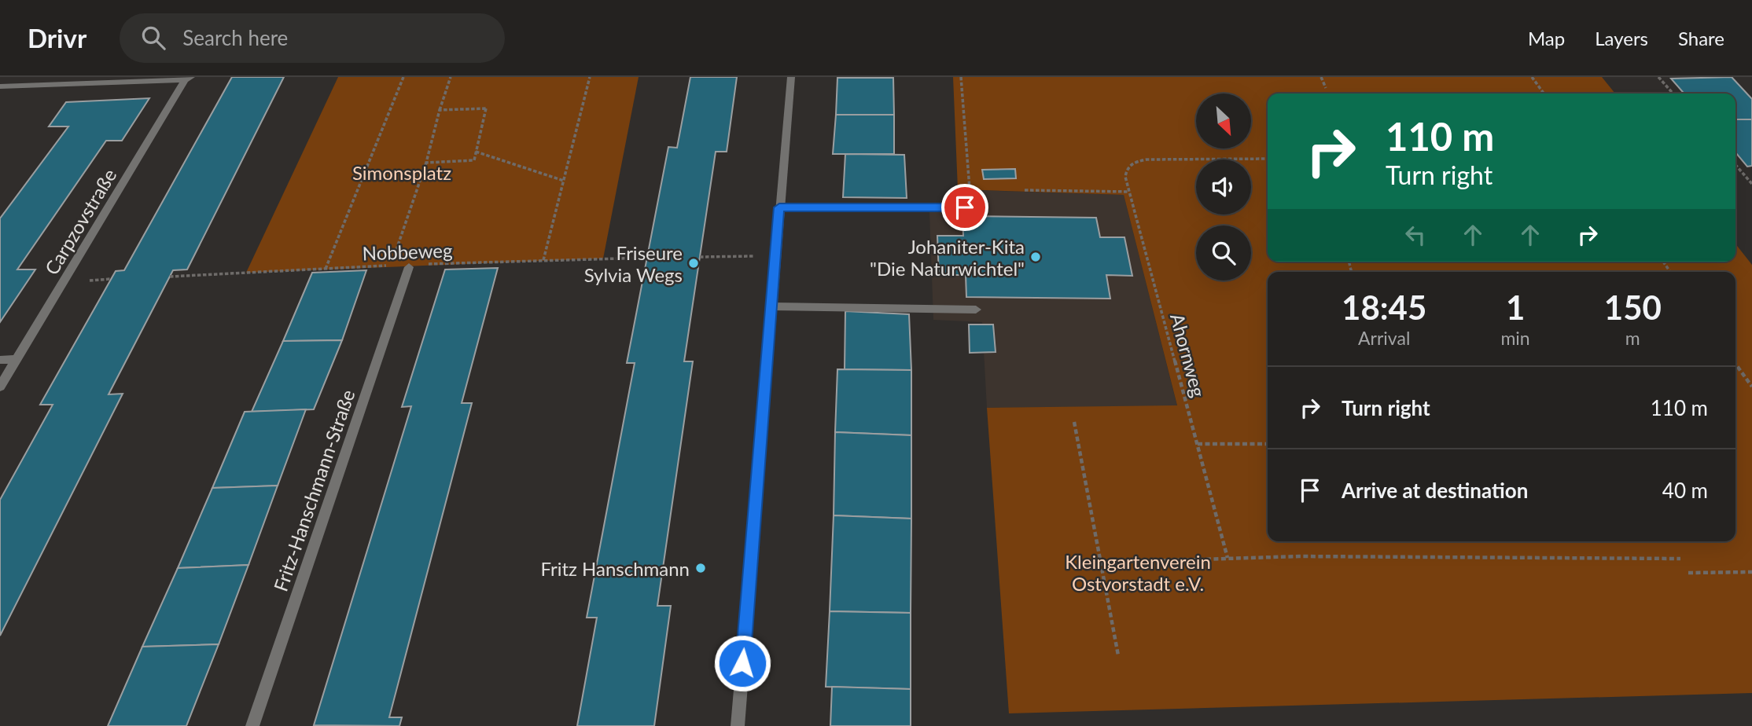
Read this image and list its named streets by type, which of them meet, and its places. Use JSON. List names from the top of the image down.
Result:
{
  "streets": {
    "street": ["Carpzovstraße", "Fritz-Hanschmann-Straße"],
    "path": ["Nobbeweg", "Ahornweg"]
  },
  "crossings": [
    ["Nobbeweg", "Fritz-Hanschmann-Straße"]
  ],
  "parks": ["Simonsplatz", "Kleingartenverein Ostvorstadt e.V."],
  "places": ["Johaniter-Kita \"Die Naturwichtel\"", "Friseure Sylvia Wegs", "Fritz Hanschmann"],
  "north": "bottom right",
  "page": {
    "header": "Drivr",
    "search": "Search here",
    "nav": ["Map", "Layers", "Share"],
    "turn": ["110 m", "Turn right"],
    "eta": [
      "18:45",
      "Arrival",
      "1",
      "min",
      "150",
      "m"
    ],
    "list": [
      {
        "name": "Turn right",
        "value": "110 m"
      },
      {
        "name": "Arrive at destination",
        "value": "40 m"
      }
    ]
  }
}
